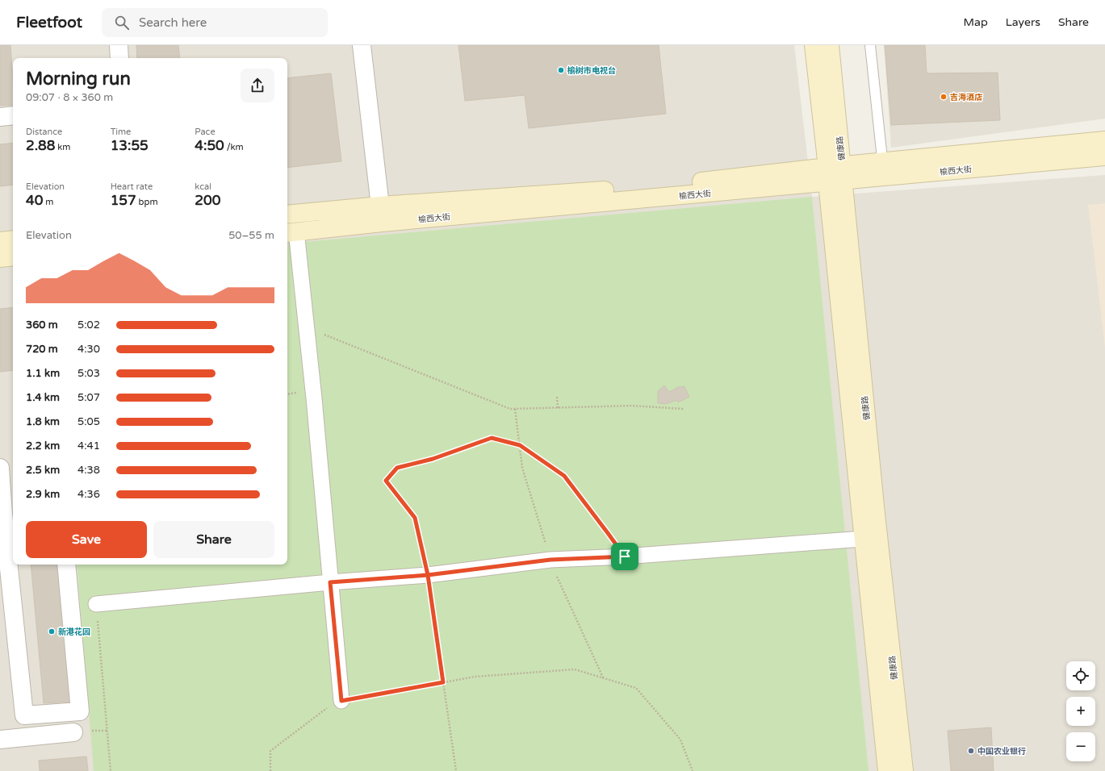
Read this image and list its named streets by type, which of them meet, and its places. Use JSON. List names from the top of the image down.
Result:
{
  "streets": {
    "main road": ["健康路", "榆西大街"]
  },
  "crossings": [
    ["健康路", "榆西大街"]
  ],
  "places": [
    "榆树市电视台",
    "吉海酒店",
    "新港花园",
    "中国农业银行"
  ],
  "page": {
    "header": "Fleetfoot",
    "search": "Search here",
    "nav": ["Map", "Layers", "Share"],
    "heading": ["Morning run", "09:07 · 8 × 360 m"],
    "stats": [
      ["Distance", "2.88 km"],
      ["Time", "13:55"],
      ["Pace", "4:50 /km"],
      ["Elevation", "40 m"],
      ["Heart rate", "157 bpm"],
      ["kcal", "200"]
    ],
    "chart": ["Elevation", "50–55 m"],
    "list": [
      {
        "name": "360 m",
        "note": "5:02"
      },
      {
        "name": "720 m",
        "note": "4:30"
      },
      {
        "name": "1.1 km",
        "note": "5:03"
      },
      {
        "name": "1.4 km",
        "note": "5:07"
      },
      {
        "name": "1.8 km",
        "note": "5:05"
      },
      {
        "name": "2.2 km",
        "note": "4:41"
      },
      {
        "name": "2.5 km",
        "note": "4:38"
      },
      {
        "name": "2.9 km",
        "note": "4:36"
      }
    ],
    "buttons": ["Save", "Share"],
    "map_buttons": ["+", "−"]
  }
}
